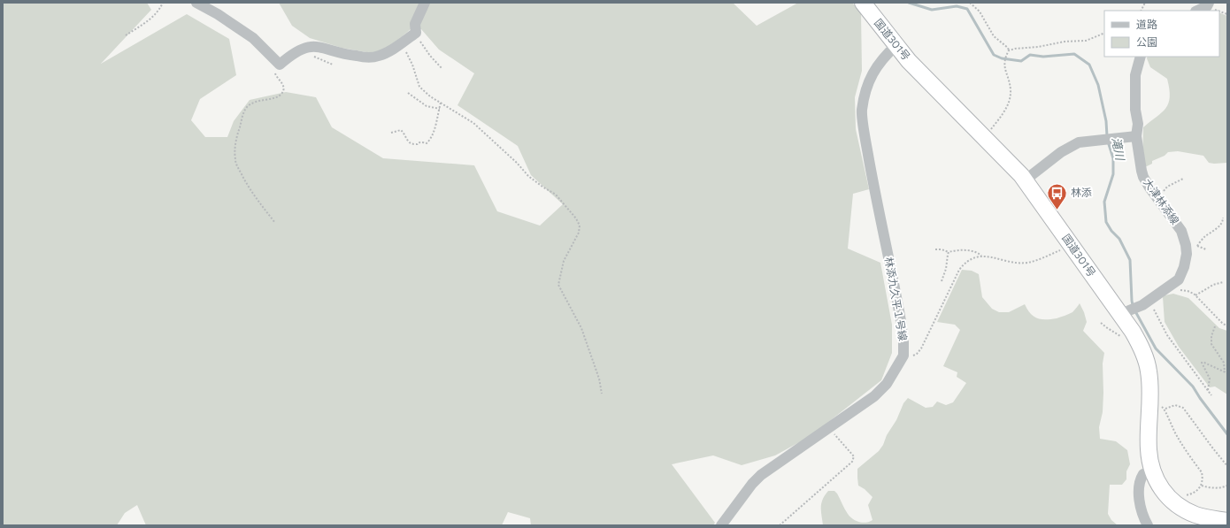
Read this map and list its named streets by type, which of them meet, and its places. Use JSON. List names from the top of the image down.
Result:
{
  "streets": {
    "highway": ["国道301号"],
    "street": ["大津林添線", "林添九久平１号線"]
  },
  "crossings": [
    ["国道301号", "大津林添線"],
    ["国道301号", "林添九久平１号線"]
  ],
  "water": ["滝川"],
  "places": {
    "bus stop": ["林添"]
  },
  "legend": ["道路", "公園"]
}
